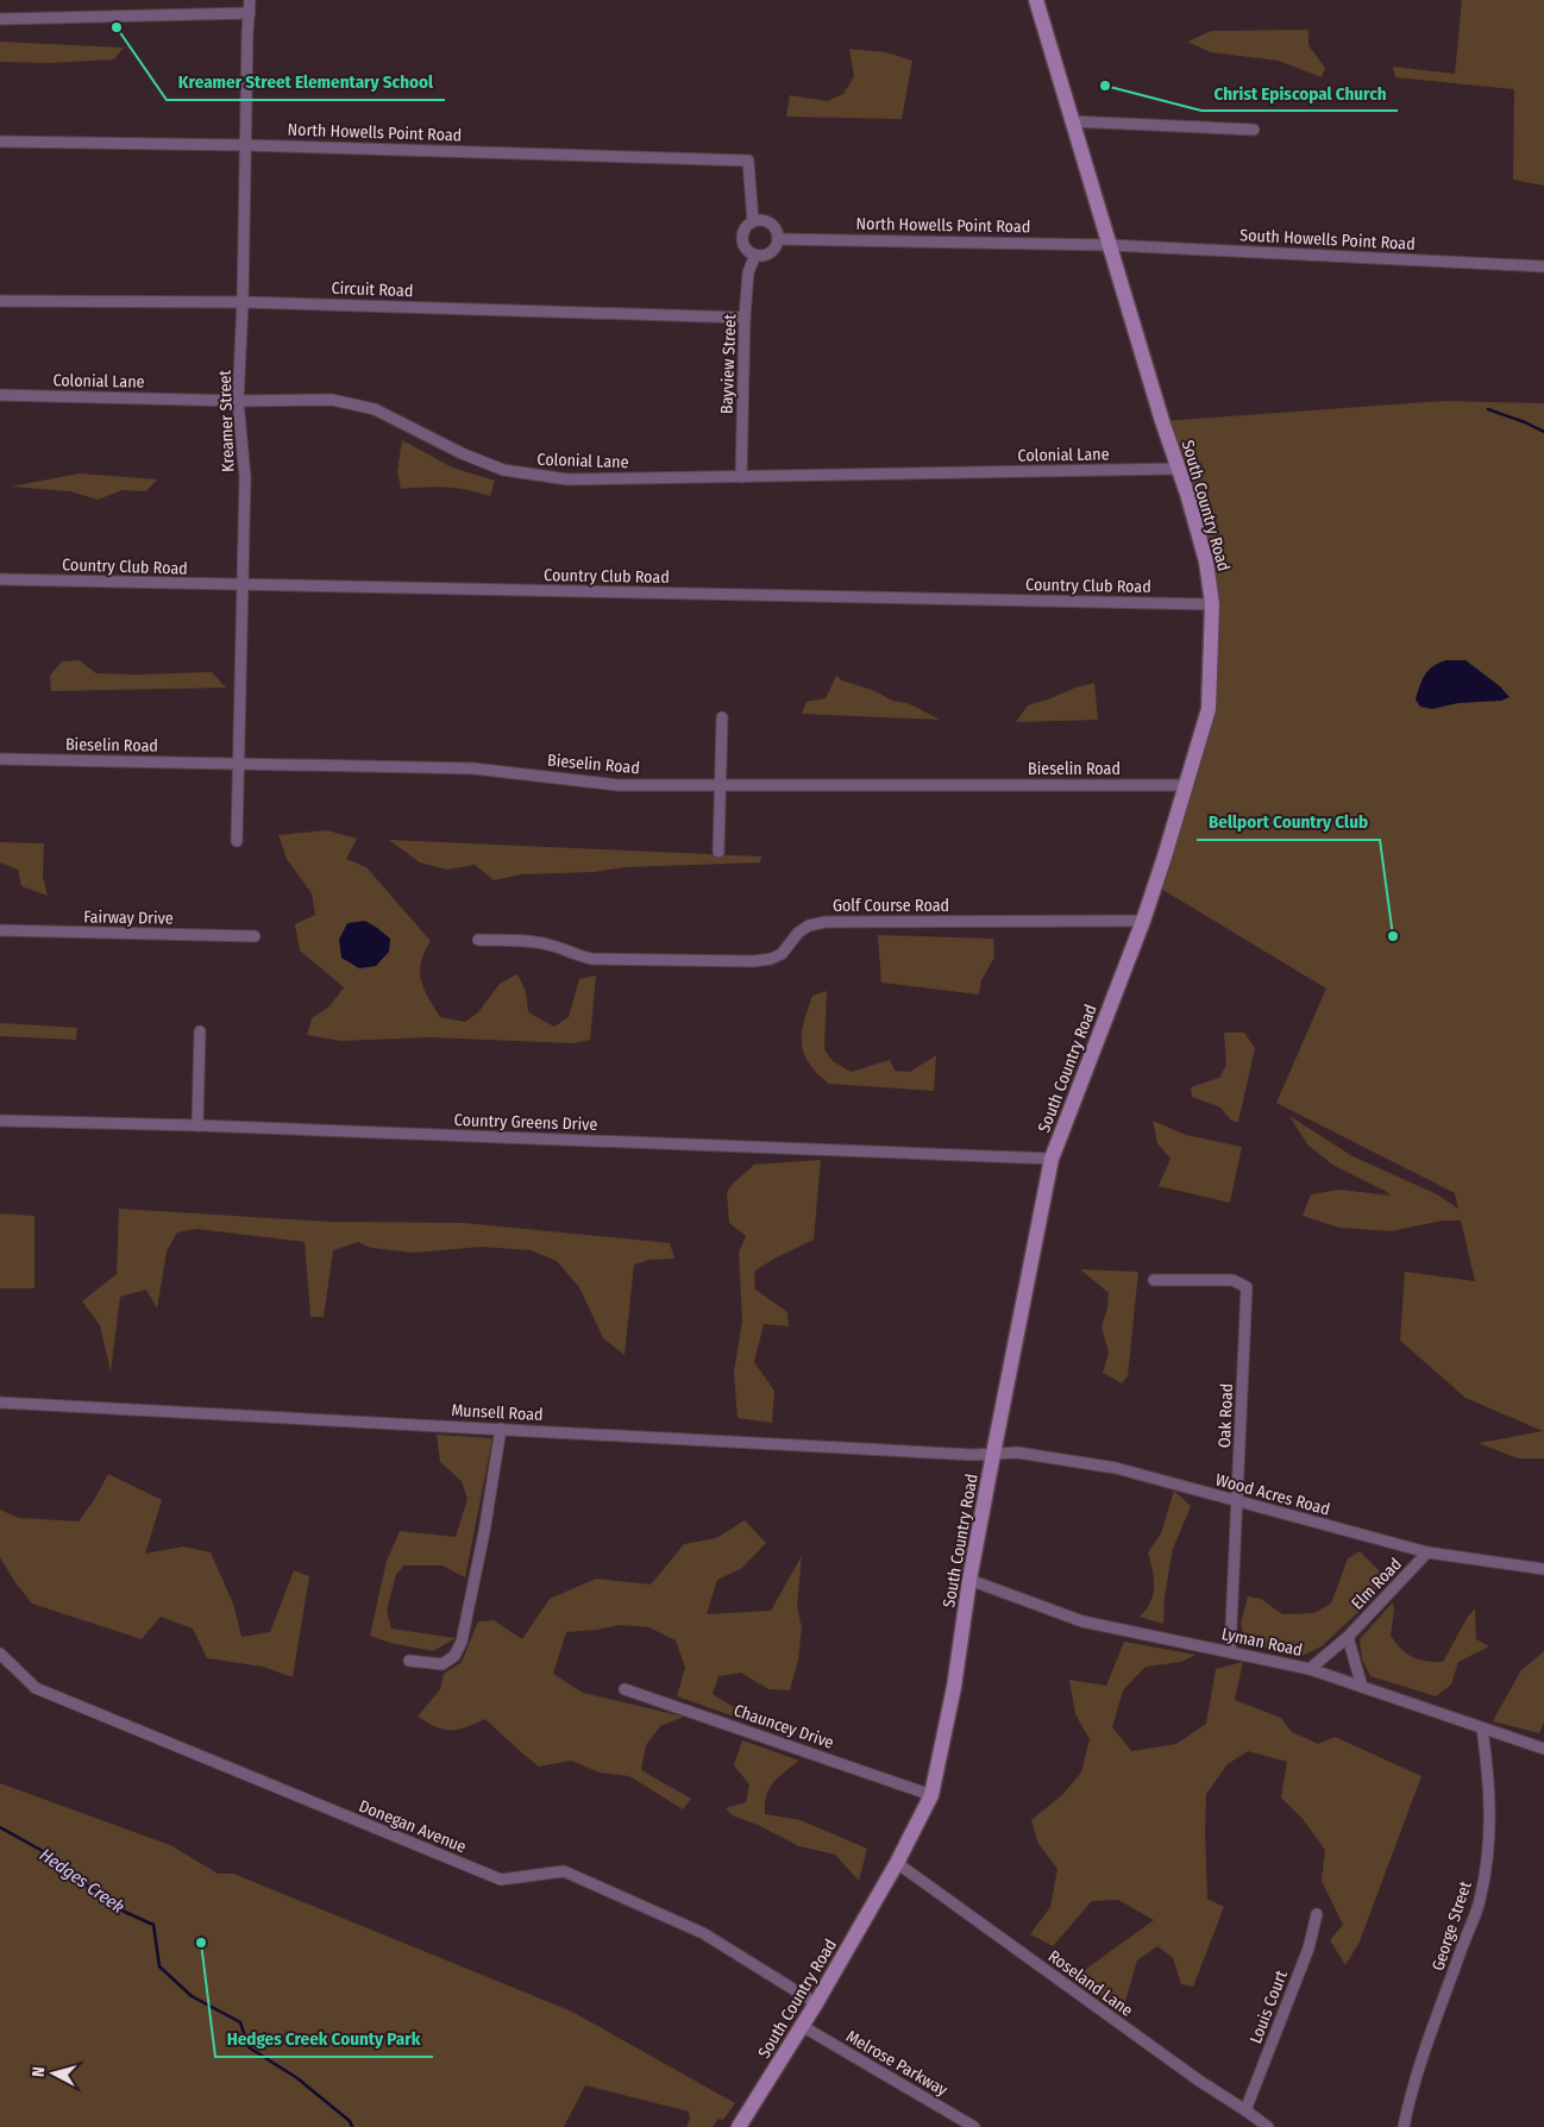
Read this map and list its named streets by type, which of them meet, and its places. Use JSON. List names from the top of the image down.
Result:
{
  "streets": {
    "main road": ["South Country Road"],
    "street": [
      "North Howells Point Road",
      "South Howells Point Road",
      "Circuit Road",
      "Bayview Street",
      "Colonial Lane",
      "Kreamer Street",
      "Country Club Road",
      "Bieselin Road",
      "Golf Course Road",
      "Fairway Drive",
      "Country Greens Drive",
      "Munsell Road",
      "Oak Road",
      "Wood Acres Road",
      "Elm Road",
      "Lyman Road",
      "Chauncey Drive",
      "Donegan Avenue",
      "George Street",
      "Roseland Lane",
      "Louis Court",
      "Melrose Parkway"
    ]
  },
  "crossings": [
    ["North Howells Point Road", "South Howells Point Road"],
    ["North Howells Point Road", "Bayview Street"],
    ["North Howells Point Road", "Kreamer Street"],
    ["North Howells Point Road", "South Country Road"],
    ["South Howells Point Road", "South Country Road"],
    ["Circuit Road", "Bayview Street"],
    ["Circuit Road", "Kreamer Street"],
    ["Bayview Street", "Colonial Lane"],
    ["Colonial Lane", "Kreamer Street"],
    ["Colonial Lane", "South Country Road"],
    ["Kreamer Street", "Country Club Road"],
    ["Kreamer Street", "Bieselin Road"],
    ["South Country Road", "Country Club Road"],
    ["South Country Road", "Bieselin Road"],
    ["South Country Road", "Golf Course Road"],
    ["South Country Road", "Country Greens Drive"],
    ["South Country Road", "Munsell Road"],
    ["South Country Road", "Wood Acres Road"],
    ["South Country Road", "Lyman Road"],
    ["South Country Road", "Chauncey Drive"],
    ["South Country Road", "Donegan Avenue"],
    ["South Country Road", "Roseland Lane"],
    ["South Country Road", "Melrose Parkway"],
    ["Munsell Road", "Wood Acres Road"],
    ["Oak Road", "Wood Acres Road"],
    ["Oak Road", "Lyman Road"],
    ["Wood Acres Road", "Elm Road"],
    ["Elm Road", "Lyman Road"],
    ["Lyman Road", "George Street"],
    ["Roseland Lane", "Louis Court"]
  ],
  "water": ["Hedges Creek"],
  "places": [
    "Kreamer Street Elementary School",
    "Christ Episcopal Church",
    "Bellport Country Club",
    "Hedges Creek County Park"
  ],
  "north": "left"
}
